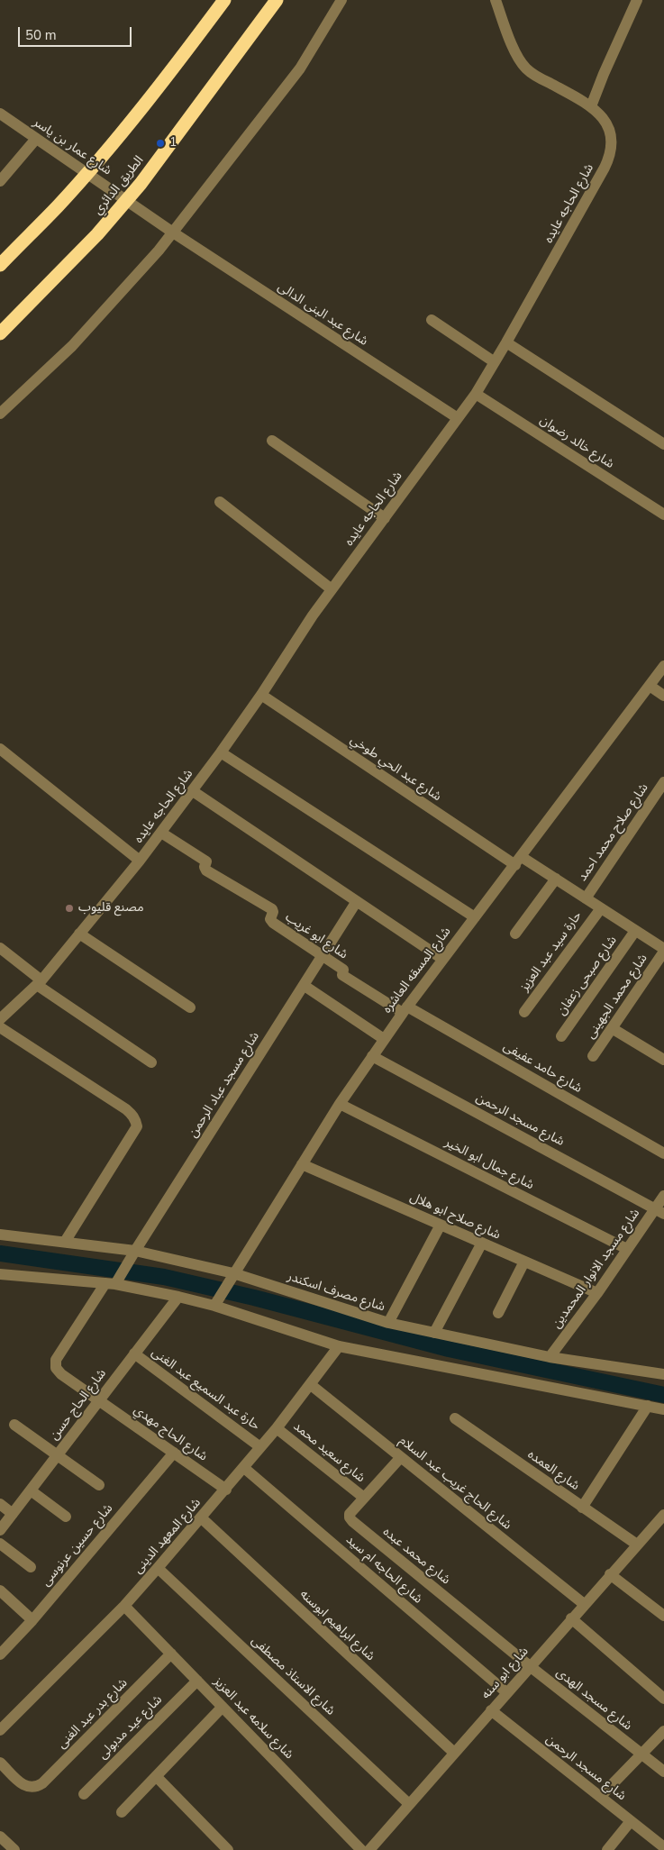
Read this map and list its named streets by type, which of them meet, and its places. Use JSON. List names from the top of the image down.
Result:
{
  "streets": {
    "highway": ["الطريق الدائري"],
    "street": [
      "شارع عمار بن ياسر",
      "شارع الحاجه عايده",
      "شارع عبد البنى الدالى",
      "شارع خالد رضوان",
      "شارع عبد الحي طوخي",
      "شارع صلاح محمد احمد",
      "شارع ابو غريب",
      "حارة سيد عبد العزيز",
      "شارع المسقه العاشره",
      "شارع صبحى زعفان",
      "شارع محمد الجهينى",
      "شارع حامد عفيفى",
      "شارع مسجد عباد الرحمن",
      "شارع مسجد الرحمن",
      "شارع جمال ابو الخير",
      "شارع صلاح ابو هلال",
      "شارع مسجد الانوار المحمدين",
      "شارع مصرف اسكندر",
      "حارة عبد السميع عبد الغنى",
      "شارع الحاج حسن",
      "شارع الحاج مهدي",
      "شارع سعيد محمد",
      "شارع العمده",
      "شارع الحاج غريب عبد السلام",
      "شارع المعهد الدينى",
      "شارع حسين عرنوسى",
      "شارع محمد عبده",
      "شارع الحاجه ام سيد",
      "شارع ابراهيم ابوسنه",
      "شارع ابو سنه",
      "شارع الاستاذ مصطفى",
      "شارع مسجد الهدى",
      "شارع بدر عبد الغنى",
      "شارع سلامه عبد العزيز",
      "شارع عيد مدبولى"
    ]
  },
  "crossings": [
    ["شارع عمار بن ياسر", "شارع عبد البنى الدالى"],
    ["شارع الحاجه عايده", "شارع عبد البنى الدالى"],
    ["شارع الحاجه عايده", "شارع خالد رضوان"],
    ["شارع الحاجه عايده", "شارع عبد الحي طوخي"],
    ["شارع الحاجه عايده", "شارع ابو غريب"],
    ["شارع عبد الحي طوخي", "شارع صلاح محمد احمد"],
    ["شارع عبد الحي طوخي", "حارة سيد عبد العزيز"],
    ["شارع عبد الحي طوخي", "شارع المسقه العاشره"],
    ["شارع عبد الحي طوخي", "شارع صبحى زعفان"],
    ["شارع عبد الحي طوخي", "شارع محمد الجهينى"],
    ["شارع ابو غريب", "شارع المسقه العاشره"],
    ["شارع ابو غريب", "شارع حامد عفيفى"],
    ["شارع ابو غريب", "شارع مسجد عباد الرحمن"],
    ["شارع المسقه العاشره", "شارع حامد عفيفى"],
    ["شارع المسقه العاشره", "شارع مسجد الرحمن"],
    ["شارع المسقه العاشره", "شارع جمال ابو الخير"],
    ["شارع المسقه العاشره", "شارع صلاح ابو هلال"],
    ["شارع المسقه العاشره", "شارع مصرف اسكندر"],
    ["شارع مسجد عباد الرحمن", "شارع مصرف اسكندر"],
    ["شارع مسجد عباد الرحمن", "شارع الحاج مهدي"],
    ["شارع مسجد الرحمن", "شارع مسجد الانوار المحمدين"],
    ["شارع مسجد الرحمن", "شارع ابو سنه"],
    ["شارع جمال ابو الخير", "شارع مسجد الانوار المحمدين"],
    ["شارع صلاح ابو هلال", "شارع مسجد الانوار المحمدين"],
    ["شارع مسجد الانوار المحمدين", "شارع مصرف اسكندر"],
    ["حارة عبد السميع عبد الغنى", "شارع الحاج حسن"],
    ["حارة عبد السميع عبد الغنى", "شارع المعهد الدينى"],
    ["شارع الحاج حسن", "شارع الحاج مهدي"],
    ["شارع الحاج مهدي", "شارع المعهد الدينى"],
    ["شارع الحاج مهدي", "شارع حسين عرنوسى"],
    ["شارع سعيد محمد", "شارع المعهد الدينى"],
    ["شارع سعيد محمد", "شارع محمد عبده"],
    ["شارع العمده", "شارع ابو سنه"],
    ["شارع الحاج غريب عبد السلام", "شارع المعهد الدينى"],
    ["شارع الحاج غريب عبد السلام", "شارع محمد عبده"],
    ["شارع الحاج غريب عبد السلام", "شارع ابو سنه"],
    ["شارع المعهد الدينى", "شارع الحاجه ام سيد"],
    ["شارع المعهد الدينى", "شارع ابراهيم ابوسنه"],
    ["شارع المعهد الدينى", "شارع الاستاذ مصطفى"],
    ["شارع المعهد الدينى", "شارع سلامه عبد العزيز"],
    ["شارع محمد عبده", "شارع ابو سنه"],
    ["شارع محمد عبده", "شارع مسجد الهدى"],
    ["شارع الحاجه ام سيد", "شارع ابو سنه"],
    ["شارع ابراهيم ابوسنه", "شارع ابو سنه"],
    ["شارع ابو سنه", "شارع الاستاذ مصطفى"],
    ["شارع ابو سنه", "شارع مسجد الهدى"],
    ["شارع بدر عبد الغنى", "شارع سلامه عبد العزيز"],
    ["شارع سلامه عبد العزيز", "شارع عيد مدبولى"]
  ],
  "places": ["1", "مصنع قليوب"],
  "scale_bar": "50 m"
}
